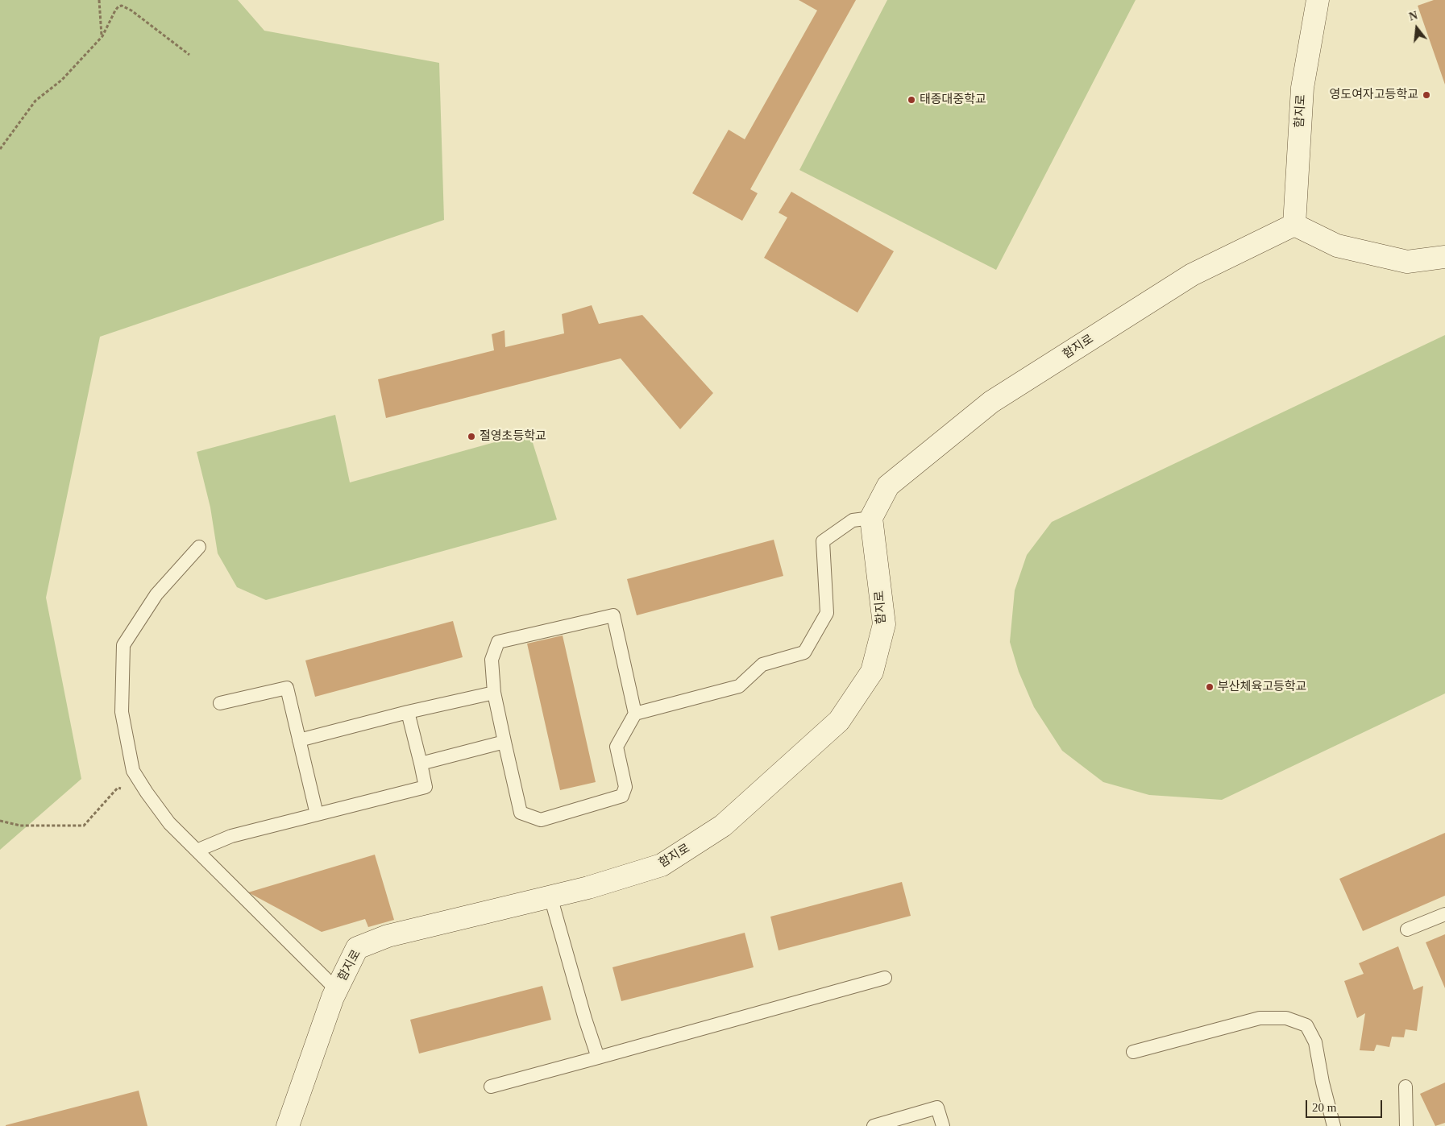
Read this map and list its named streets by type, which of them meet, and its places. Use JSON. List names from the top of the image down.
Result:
{
  "streets": {
    "street": ["함지로"]
  },
  "places": [
    "영도여자고등학교",
    "태종대중학교",
    "절영초등학교",
    "부산체육고등학교"
  ],
  "scale_bar": "20 m",
  "north": "top"
}
